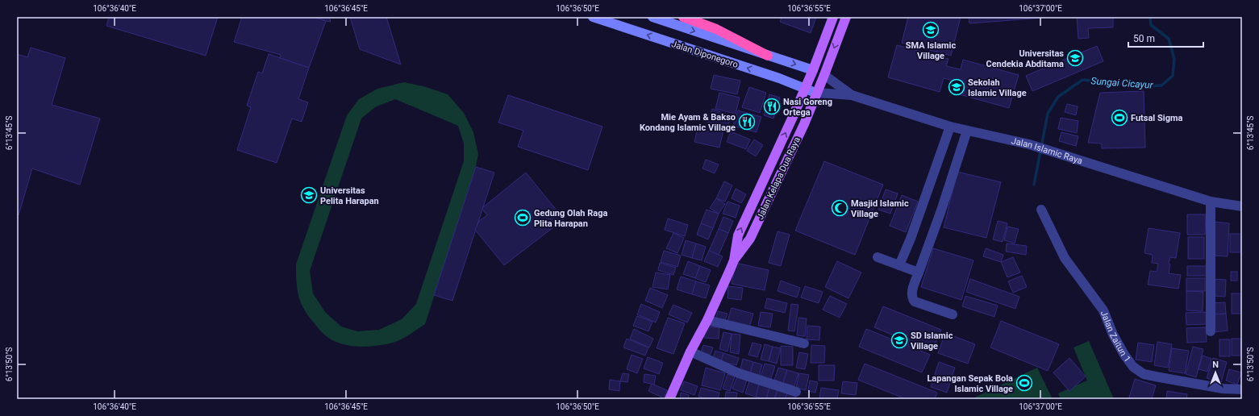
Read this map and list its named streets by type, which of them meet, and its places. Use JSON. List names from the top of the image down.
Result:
{
  "streets": {
    "main road": ["Jalan Kelapa Dua Raya"],
    "street": ["Jalan Diponegoro", "Jalan Islamic Raya", "Jalan Zaitun 1"]
  },
  "crossings": [
    ["Jalan Diponegoro", "Jalan Islamic Raya"],
    ["Jalan Diponegoro", "Jalan Kelapa Dua Raya"],
    ["Jalan Islamic Raya", "Jalan Kelapa Dua Raya"]
  ],
  "water": ["Sungai Cicayur"],
  "places": {
    "school or university": [
      "SMA Islamic Village",
      "Universitas Cendekia Abditama",
      "Sekolah Islamic Village",
      "Universitas Pelita Harapan",
      "SD Islamic Village"
    ],
    "restaurant": ["Nasi Goreng Ortega", "Mie Ayam & Bakso Kondang Islamic Village"],
    "sports": ["Futsal Sigma", "Gedung Olah Raga Plita Harapan", "Lapangan Sepak Bola Islamic Village"],
    "mosque": ["Masjid Islamic Village"]
  },
  "scale_bar": "50 m",
  "north": "top",
  "coordinates": [
    "106°36'40\"E",
    "106°36'45\"E",
    "106°36'50\"E",
    "106°36'55\"E",
    "106°37'00\"E",
    "6°13'45\"S",
    "6°13'50\"S"
  ]
}
